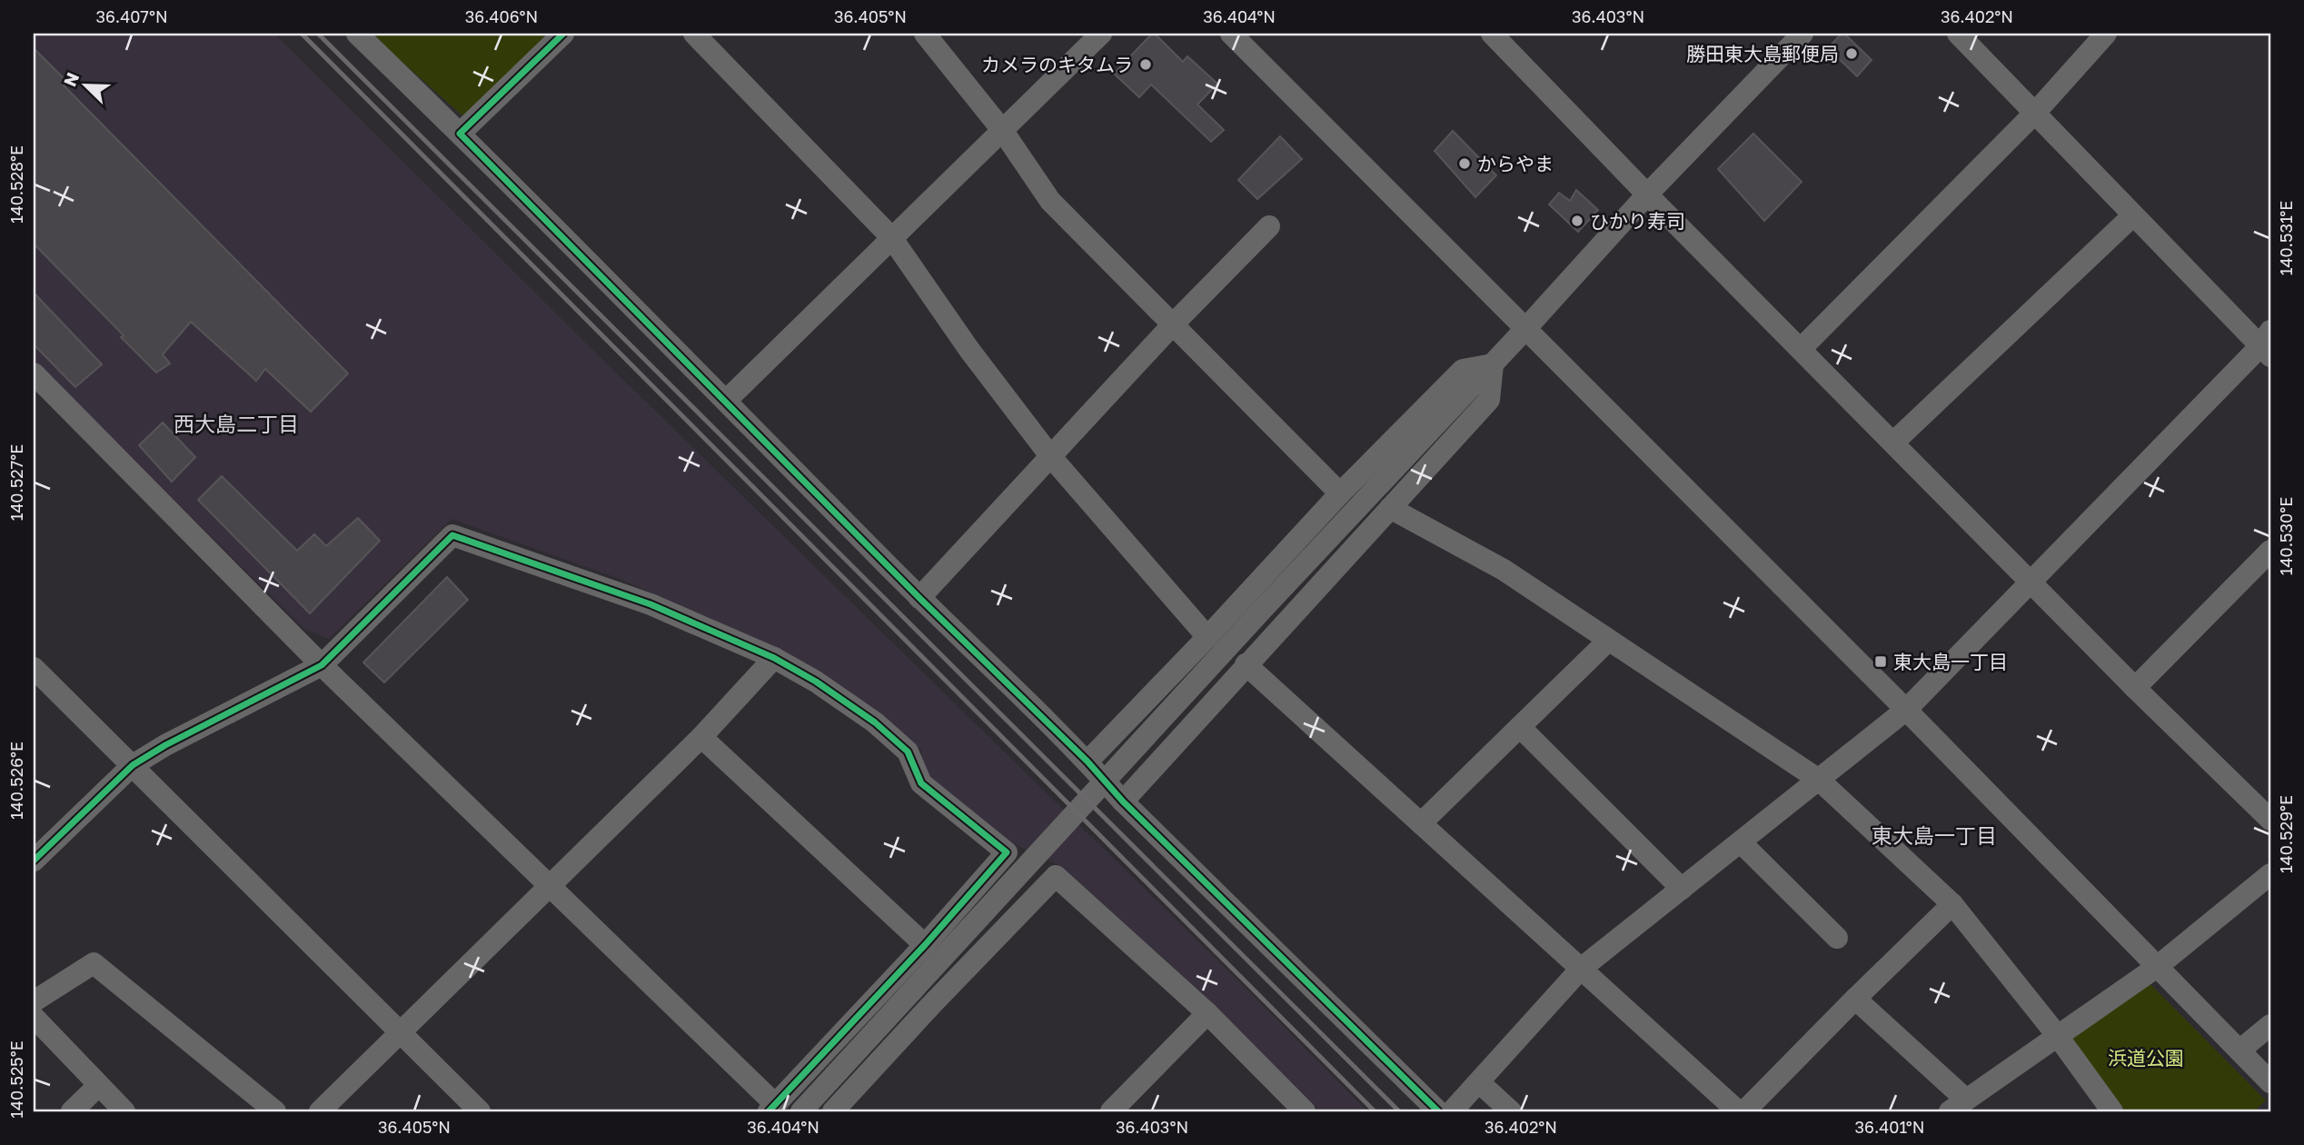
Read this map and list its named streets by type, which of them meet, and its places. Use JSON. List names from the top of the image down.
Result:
{
  "districts": ["西大島二丁目", "東大島一丁目"],
  "parks": ["浜道公園"],
  "places": {
    "other": [
      "勝田東大島郵便局",
      "カメラのキタムラ",
      "からやま",
      "ひかり寿司"
    ],
    "transit": ["東大島一丁目"]
  },
  "north": "top left",
  "coordinates": [
    "36.407°N",
    "36.406°N",
    "36.405°N",
    "36.404°N",
    "36.403°N",
    "36.402°N",
    "140.528°E",
    "140.531°E",
    "140.527°E",
    "140.530°E",
    "140.526°E",
    "140.529°E",
    "140.525°E",
    "36.401°N"
  ]
}
